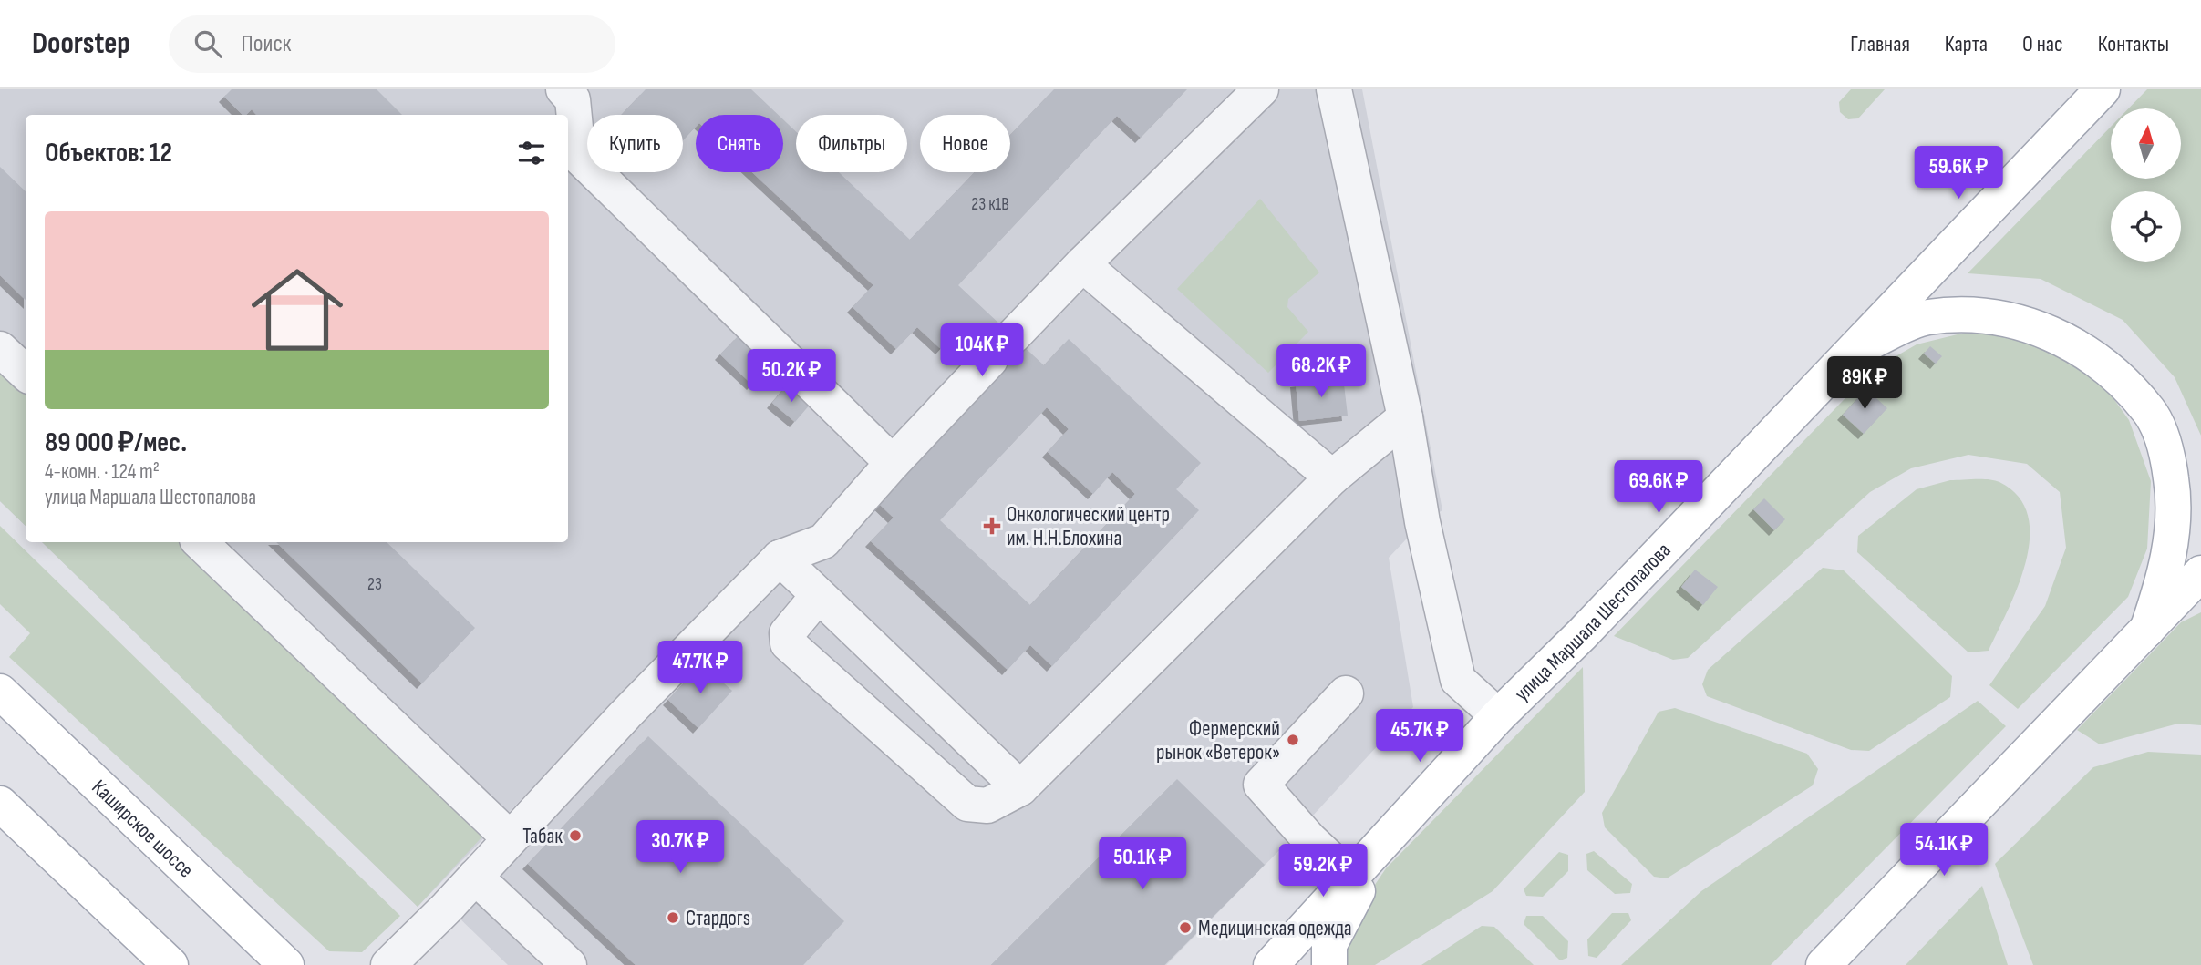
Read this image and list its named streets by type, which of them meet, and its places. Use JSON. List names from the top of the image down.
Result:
{
  "streets": {
    "main road": ["улица Маршала Шестопалова", "Каширское шоссе"]
  },
  "places": {
    "health": ["Онкологический центр им. Н.Н.Блохина"],
    "other": [
      "Фермерский рынок «Ветерок»",
      "Табак",
      "Стардогs",
      "Медицинская одежда"
    ]
  },
  "house_numbers": ["23 к1В", "23"],
  "north": "top",
  "page": {
    "header": "Doorstep",
    "search": "Поиск",
    "nav": [
      "Главная",
      "Карта",
      "О нас",
      "Контакты"
    ],
    "chip": [
      "Купить",
      "Снять",
      "Фильтры",
      "Новое"
    ],
    "heading": "Объектов: 12",
    "price": [
      "59.6K ₽",
      "104K ₽",
      "68.2K ₽",
      "50.2K ₽",
      "89K ₽",
      "69.6K ₽",
      "47.7K ₽",
      "45.7K ₽",
      "30.7K ₽",
      "54.1K ₽",
      "50.1K ₽",
      "59.2K ₽"
    ],
    "list": [
      {
        "name": "89 000 ₽/мес.",
        "note": "4-комн. · 124 m² · улица Маршала Шестопалова"
      }
    ]
  }
}
